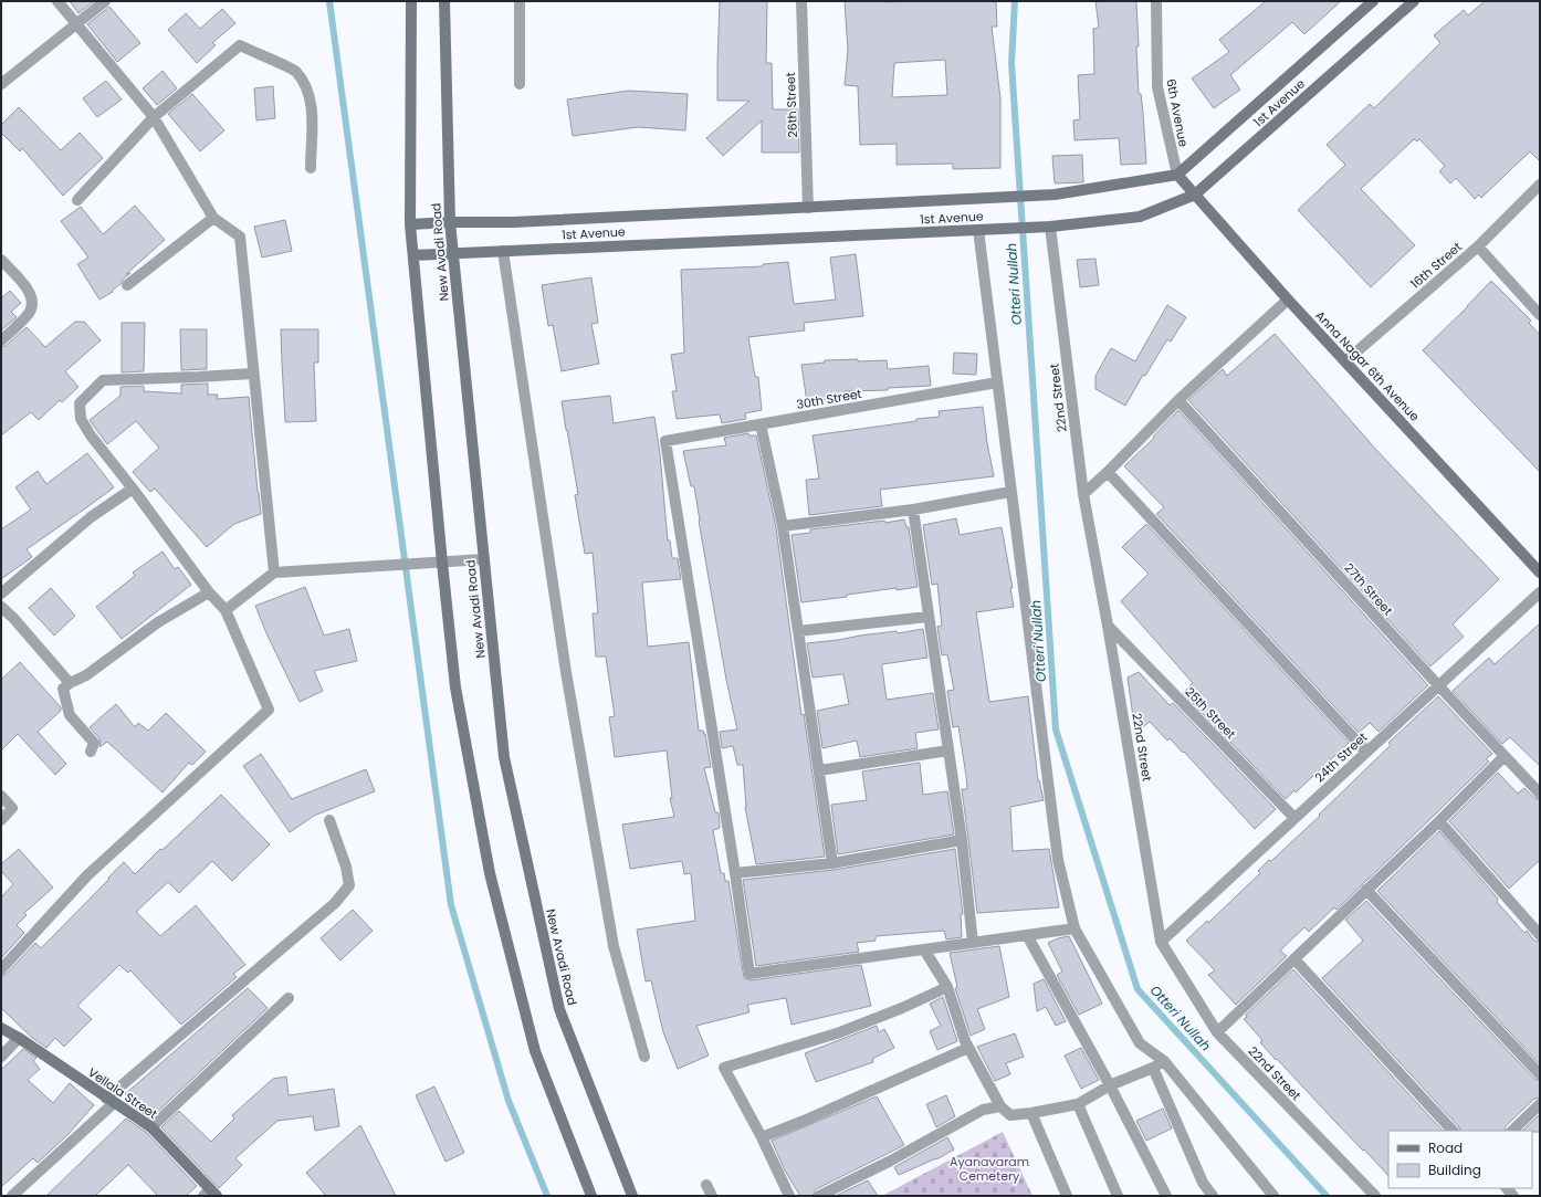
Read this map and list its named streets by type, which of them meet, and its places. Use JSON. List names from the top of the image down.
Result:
{
  "streets": {
    "street": [
      "1st Avenue",
      "26th Street",
      "6th Avenue",
      "New Avadi Road",
      "16th Street",
      "Anna Nagar 6th Avenue",
      "22nd Street",
      "30th Street",
      "27th Street",
      "25th Street",
      "24th Street",
      "Vellala Street"
    ]
  },
  "crossings": [
    ["1st Avenue", "26th Street"],
    ["1st Avenue", "6th Avenue"],
    ["1st Avenue", "New Avadi Road"],
    ["1st Avenue", "Anna Nagar 6th Avenue"],
    ["1st Avenue", "22nd Street"],
    ["6th Avenue", "Anna Nagar 6th Avenue"],
    ["16th Street", "Anna Nagar 6th Avenue"],
    ["22nd Street", "25th Street"],
    ["22nd Street", "24th Street"],
    ["27th Street", "24th Street"],
    ["25th Street", "24th Street"]
  ],
  "water": ["Otteri Nullah"],
  "parks": ["Ayanavaram Cemetery"],
  "legend": ["Road", "Building"]
}
